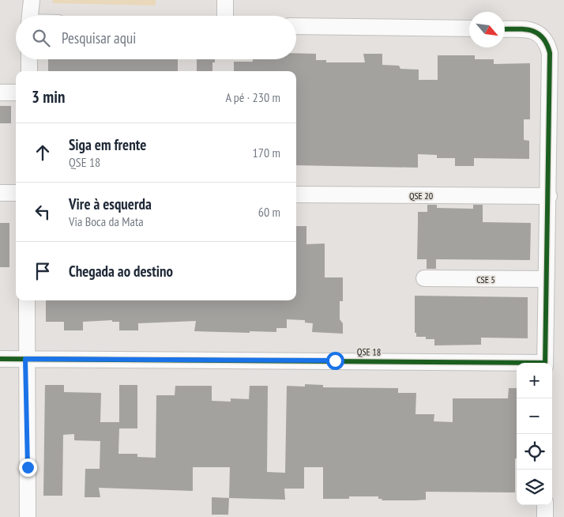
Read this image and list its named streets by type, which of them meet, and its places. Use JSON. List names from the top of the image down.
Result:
{
  "streets": {
    "street": ["QSE 20", "CSE 5", "QSE 18"]
  },
  "north": "bottom right",
  "page": {
    "search": "Pesquisar aqui",
    "heading": ["3 min", "A pé · 230 m"],
    "list": [
      ["Siga em frente", "QSE 18", "170 m"],
      ["Vire à esquerda", "Via Boca da Mata", "60 m"],
      "Chegada ao destino"
    ],
    "map_buttons": ["+", "−"]
  }
}
